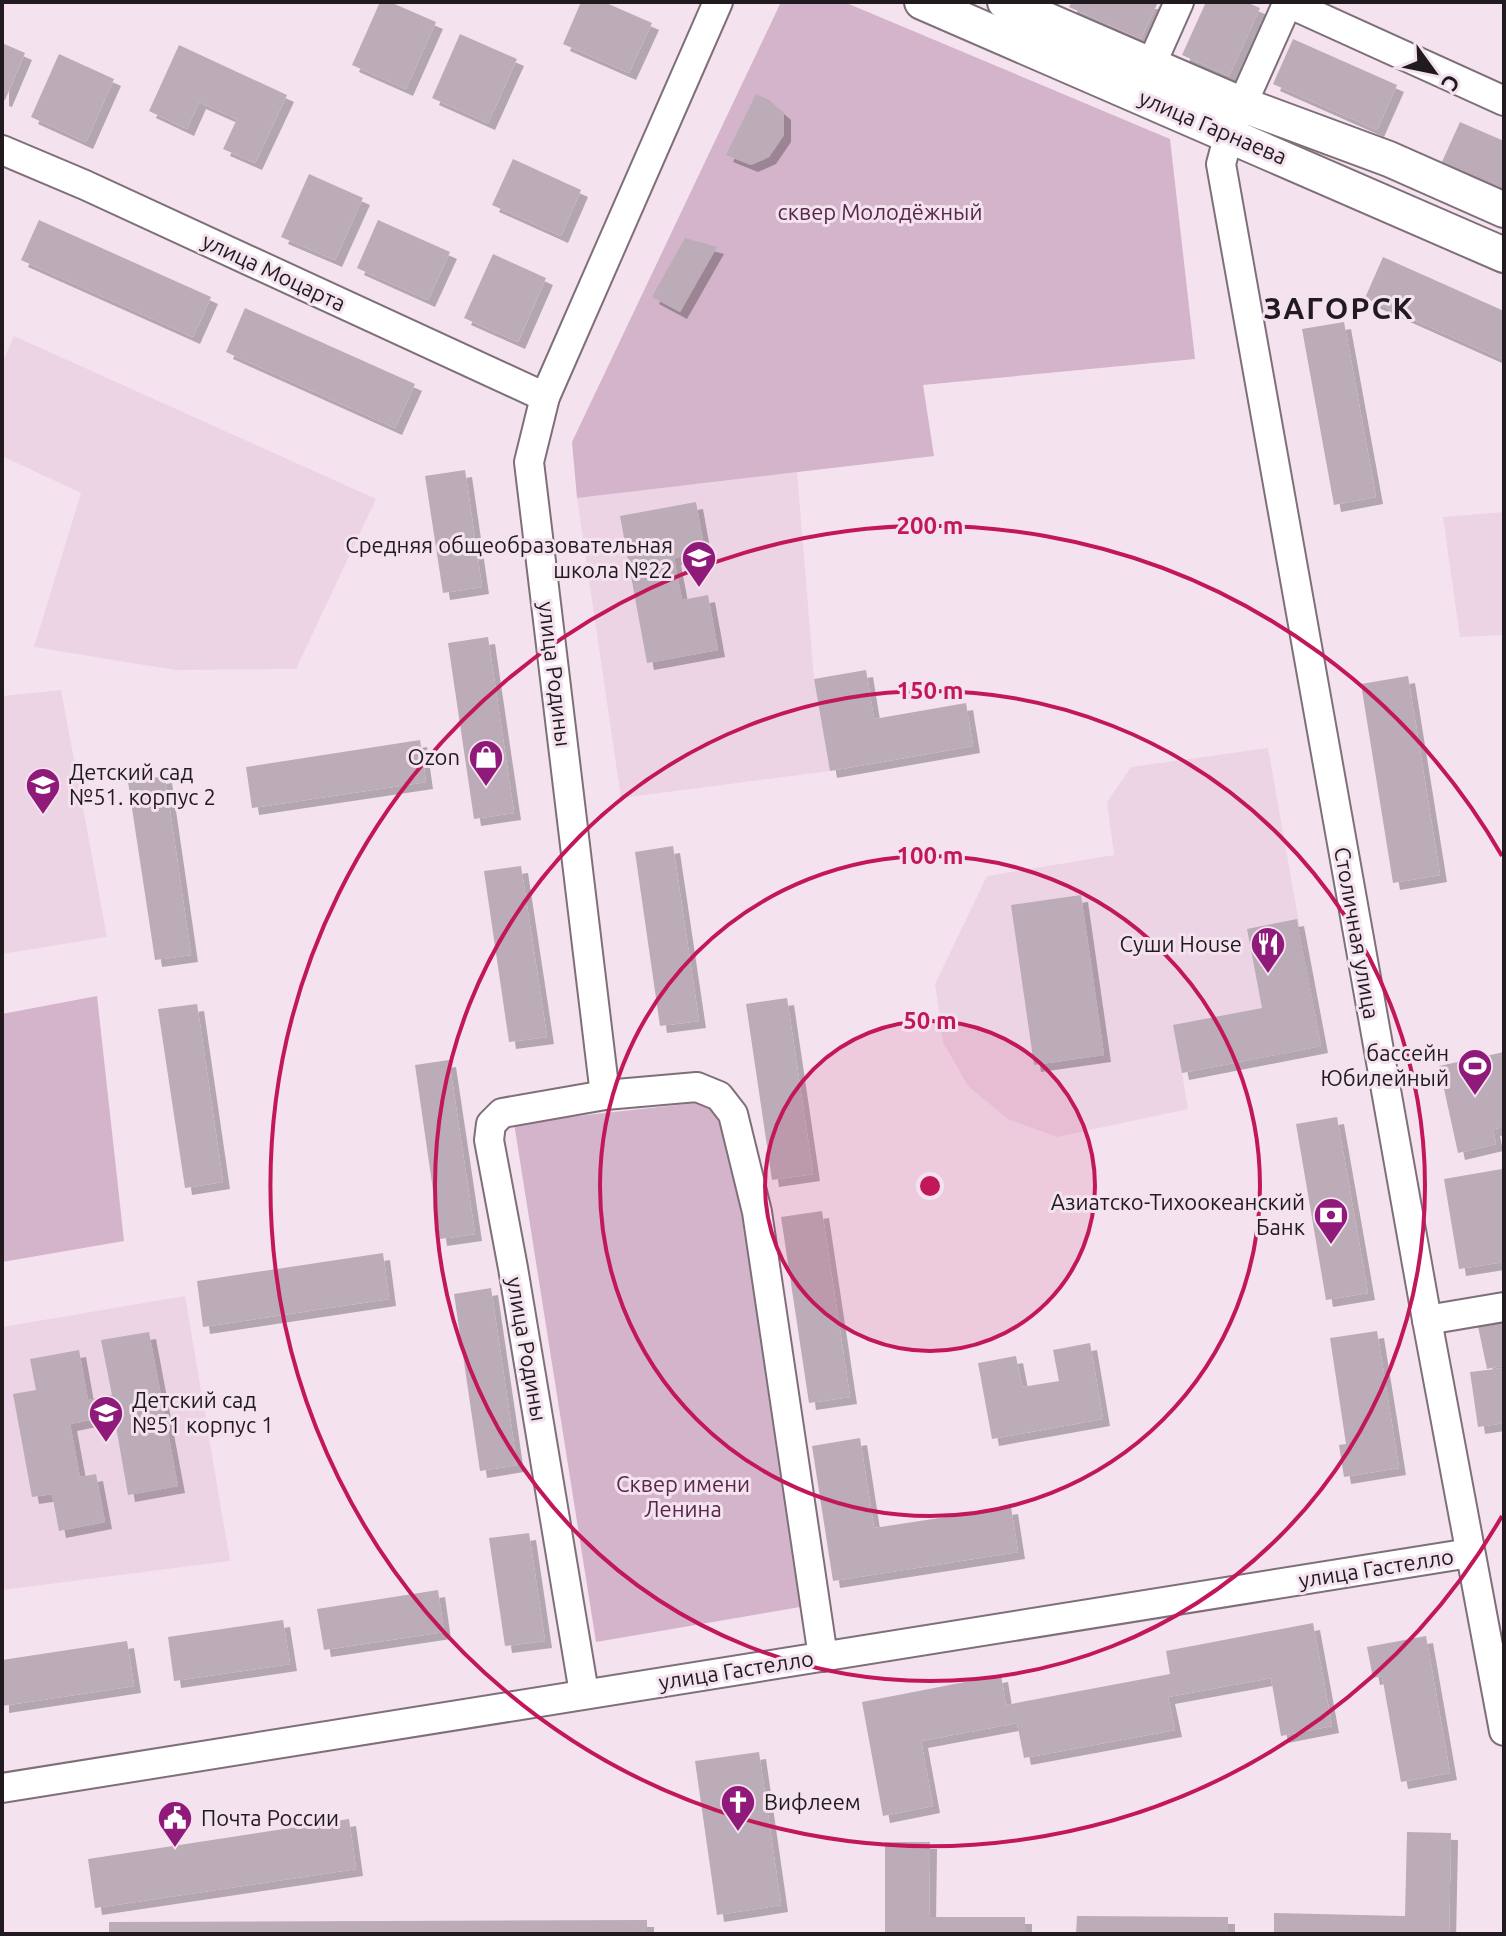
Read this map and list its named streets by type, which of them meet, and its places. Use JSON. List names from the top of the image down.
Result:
{
  "streets": {
    "main road": ["улица Гарнаева"],
    "street": [
      "улица Моцарта",
      "улица Родины",
      "Столичная улица",
      "улица Гастелло"
    ]
  },
  "crossings": [
    ["улица Гарнаева", "Столичная улица"],
    ["улица Моцарта", "улица Родины"],
    ["улица Родины", "улица Гастелло"],
    ["Столичная улица", "улица Гастелло"]
  ],
  "districts": ["ЗАГОРСК"],
  "parks": ["сквер Молодёжный", "Сквер имени Ленина"],
  "places": {
    "school or university": ["Средняя общеобразовательная школа №22", "Детский сад №51. корпус 2", "Детский сад №51 корпус 1"],
    "shop": ["Ozon"],
    "restaurant": ["Суши House"],
    "sports": ["бассейн Юбилейный"],
    "bank": ["Азиатско-Тихоокеанский Банк"],
    "church": ["Вифлеем"],
    "public building": ["Почта России"]
  },
  "north": "bottom right",
  "rings": [
    "200 m",
    "150 m",
    "100 m",
    "50 m"
  ]
}
